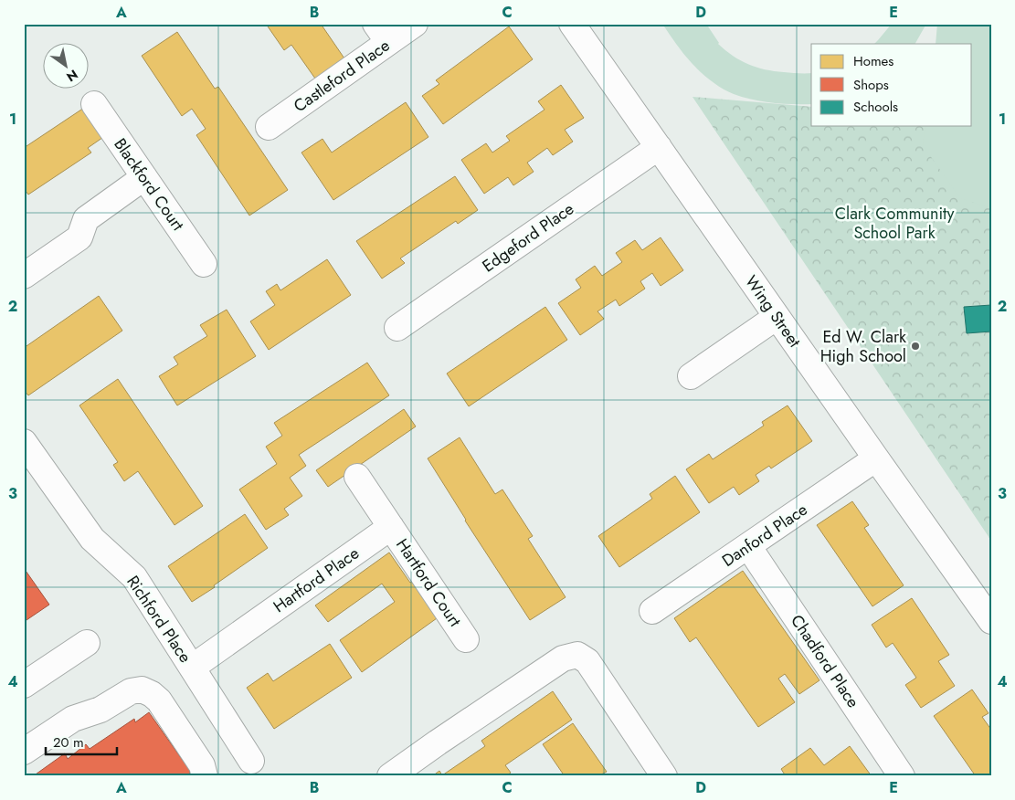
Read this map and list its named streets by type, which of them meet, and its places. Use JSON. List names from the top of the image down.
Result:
{
  "streets": {
    "street": [
      "Castleford Place",
      "Blackford Court",
      "Edgeford Place",
      "Wing Street",
      "Danford Place",
      "Hartford Place",
      "Hartford Court",
      "Richford Place",
      "Chadford Place"
    ]
  },
  "crossings": [
    ["Edgeford Place", "Wing Street"],
    ["Wing Street", "Danford Place"],
    ["Danford Place", "Chadford Place"],
    ["Hartford Place", "Hartford Court"],
    ["Hartford Place", "Richford Place"]
  ],
  "parks": ["Clark Community School Park"],
  "places": ["Ed W. Clark High School"],
  "legend": ["Homes", "Shops", "Schools"],
  "scale_bar": "20 m",
  "north": "bottom right",
  "grid": {
    "columns": [
      "A",
      "B",
      "C",
      "D",
      "E"
    ],
    "rows": [
      "1",
      "2",
      "3",
      "4"
    ]
  }
}
